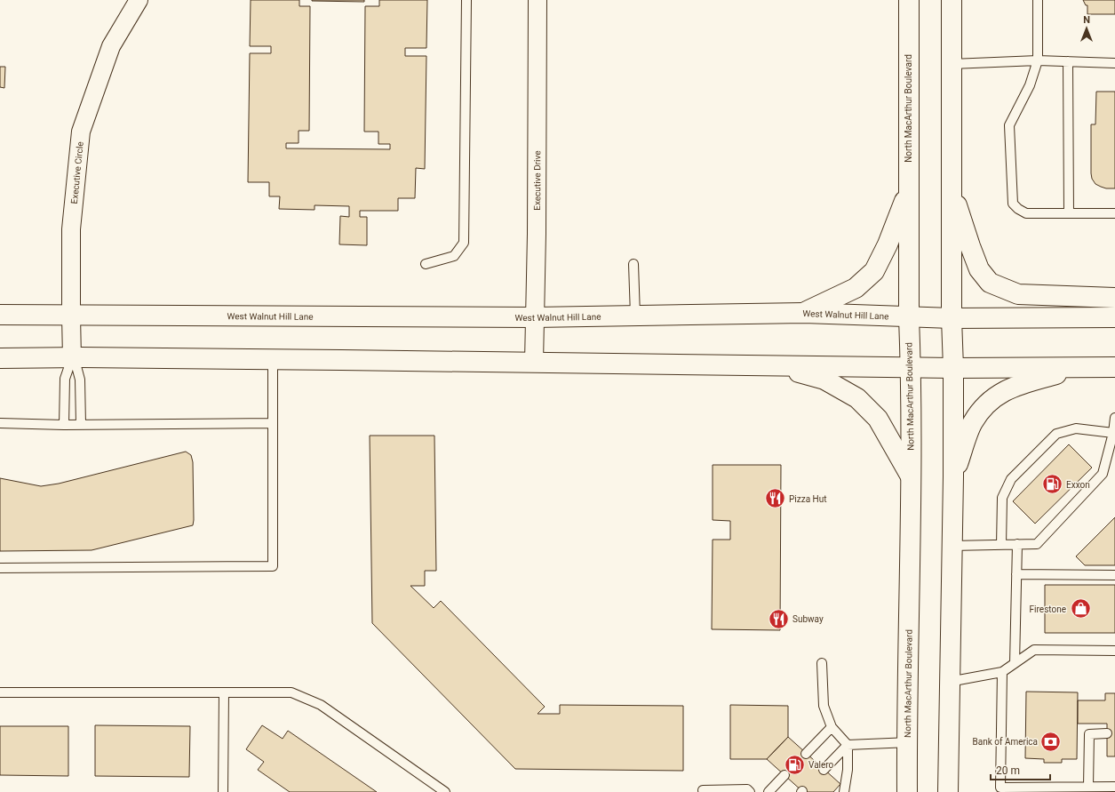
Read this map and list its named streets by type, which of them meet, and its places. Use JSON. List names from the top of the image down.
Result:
{
  "streets": {
    "main road": ["North MacArthur Boulevard", "West Walnut Hill Lane"],
    "street": ["Executive Circle", "Executive Drive"]
  },
  "crossings": [
    ["North MacArthur Boulevard", "West Walnut Hill Lane"],
    ["Executive Circle", "West Walnut Hill Lane"],
    ["Executive Drive", "West Walnut Hill Lane"]
  ],
  "places": {
    "fuel station": ["Exxon", "Valero"],
    "restaurant": ["Pizza Hut", "Subway"],
    "shop": ["Firestone"],
    "bank": ["Bank of America"]
  },
  "scale_bar": "20 m",
  "north": "top"
}
